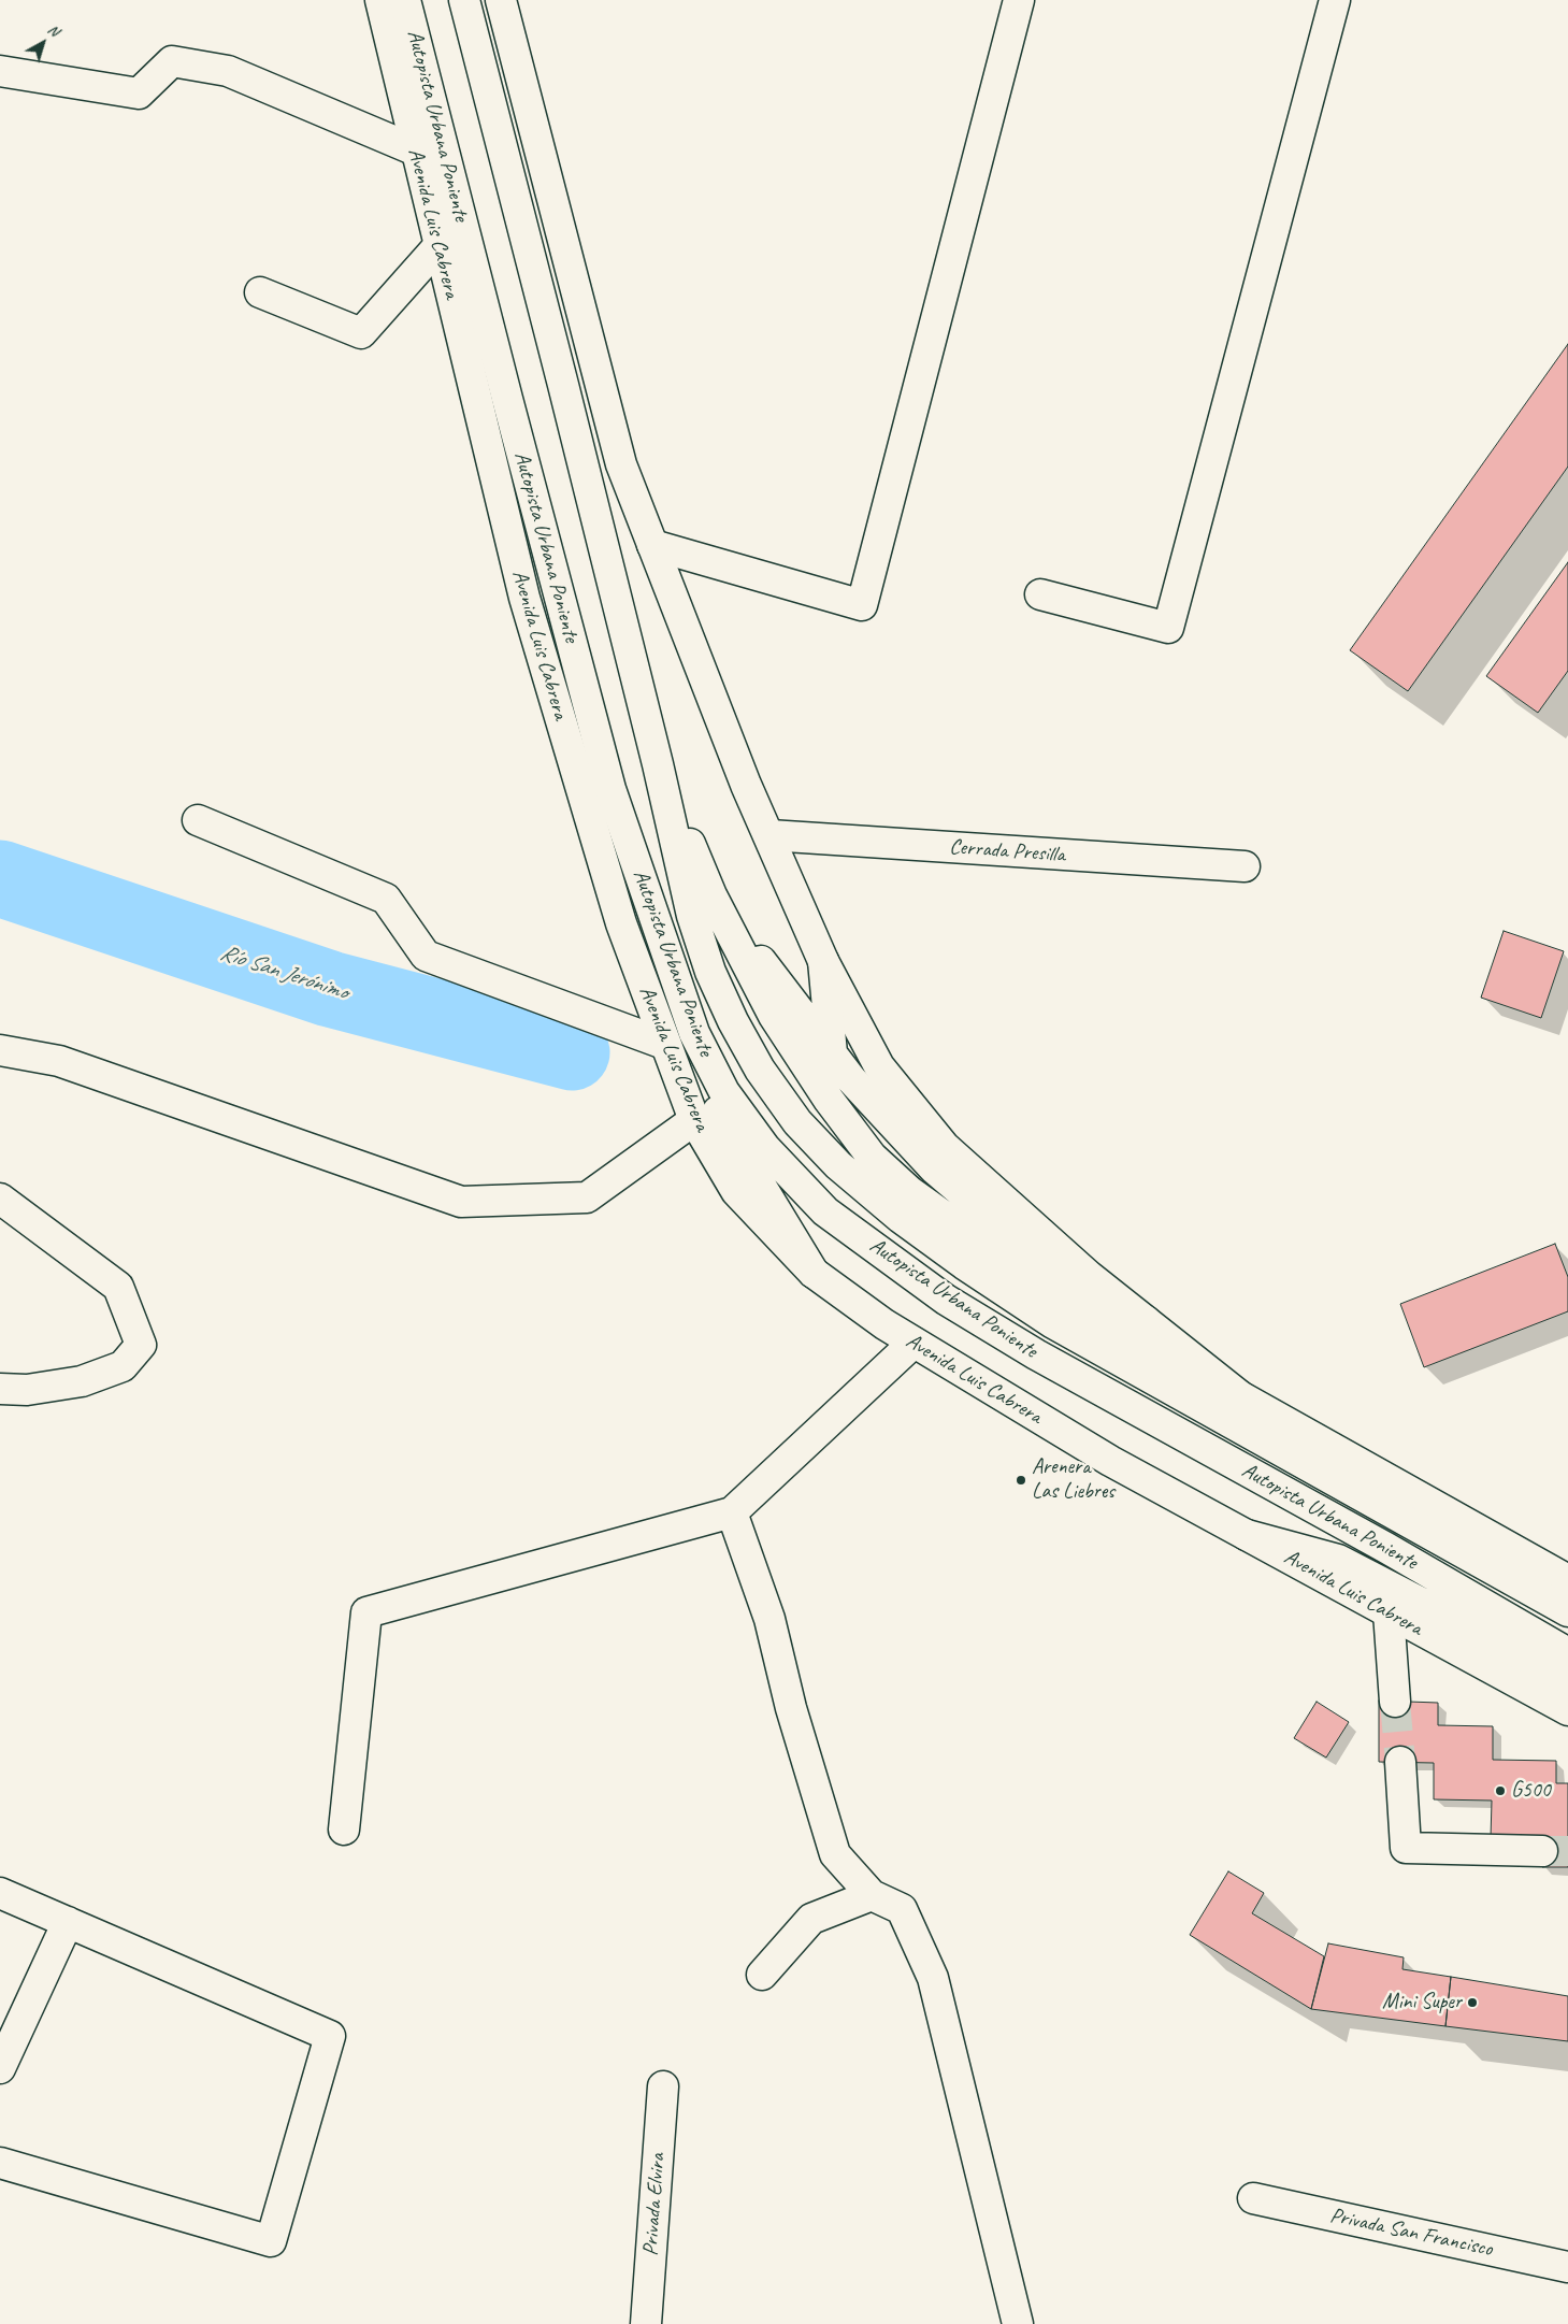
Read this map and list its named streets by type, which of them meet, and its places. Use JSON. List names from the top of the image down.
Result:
{
  "streets": {
    "main road": [
      "Autopista Urbana Poniente",
      "Avenida Luis Cabrera",
      "Cerrada Presilla",
      "Privada Elvira",
      "Privada San Francisco"
    ]
  },
  "water": ["Río San Jerónimo"],
  "places": ["Arenera Las Liebres", "G500", "Mini Super"],
  "north": "top right"
}
